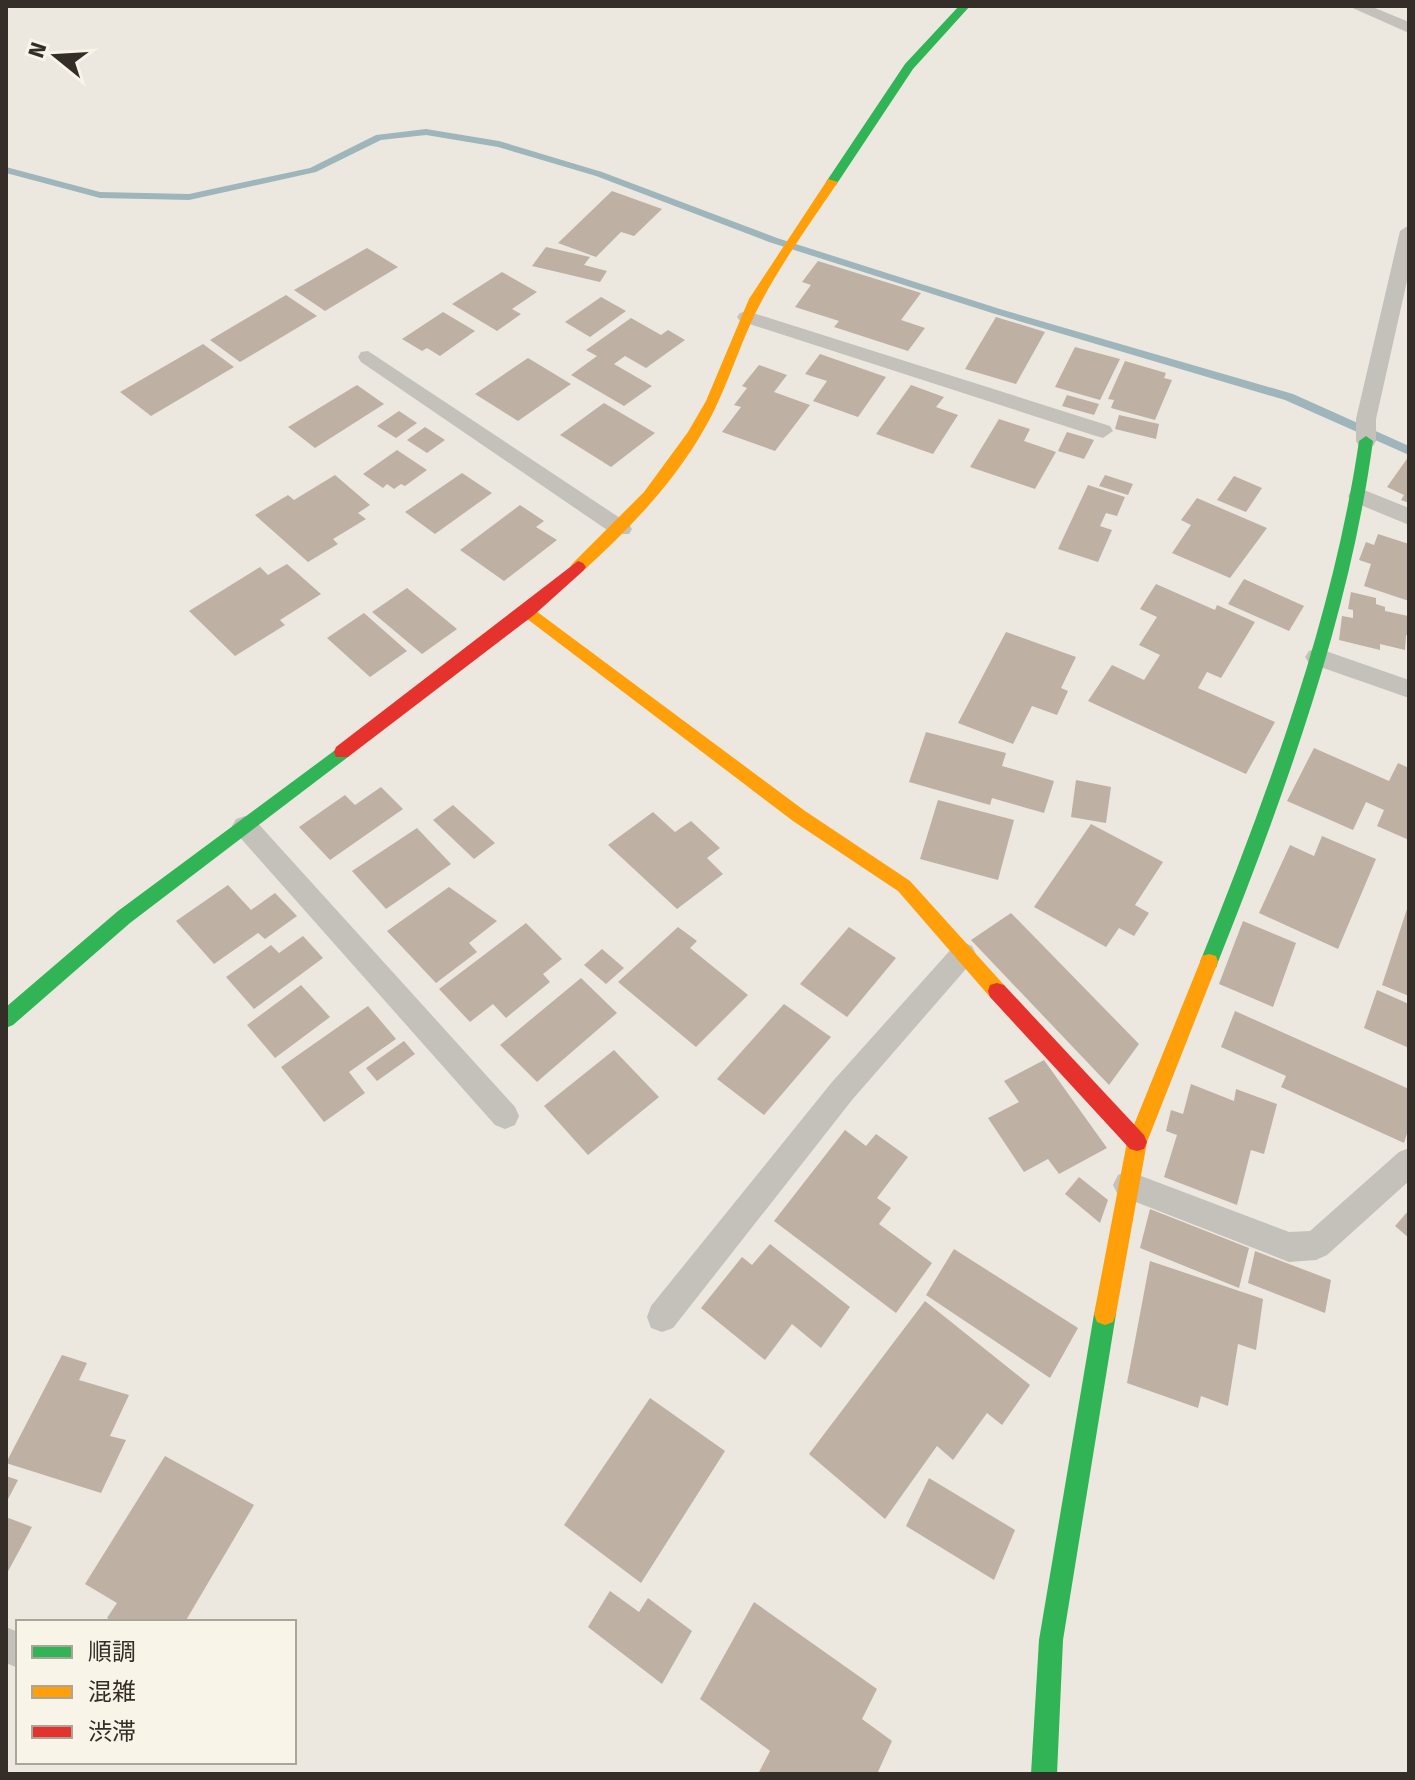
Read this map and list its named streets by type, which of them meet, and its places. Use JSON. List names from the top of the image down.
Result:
{
  "legend": ["順調", "混雑", "渋滞"],
  "north": "left"
}
